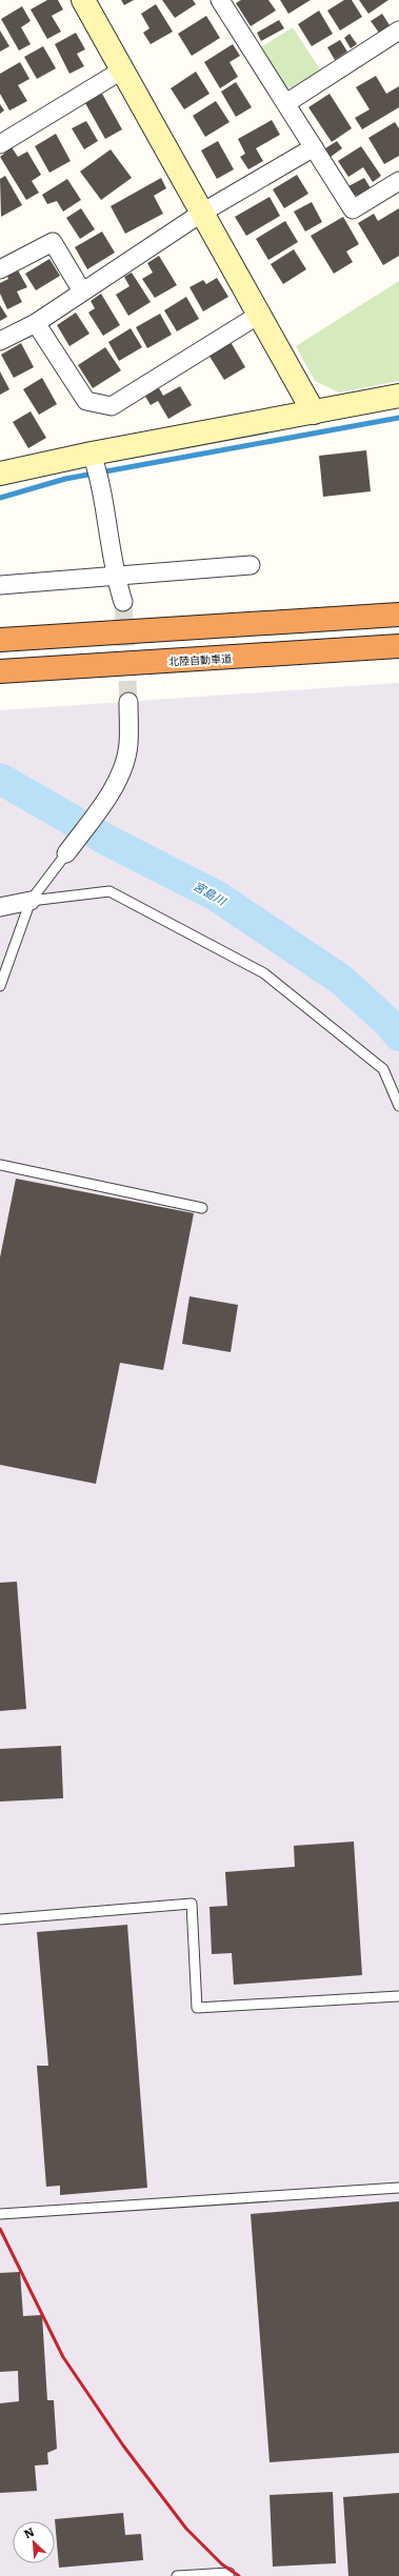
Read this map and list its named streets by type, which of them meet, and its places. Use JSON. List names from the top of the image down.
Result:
{
  "streets": {
    "highway": ["北陸自動車道"]
  },
  "water": ["宮島川"],
  "north": "top left"
}
